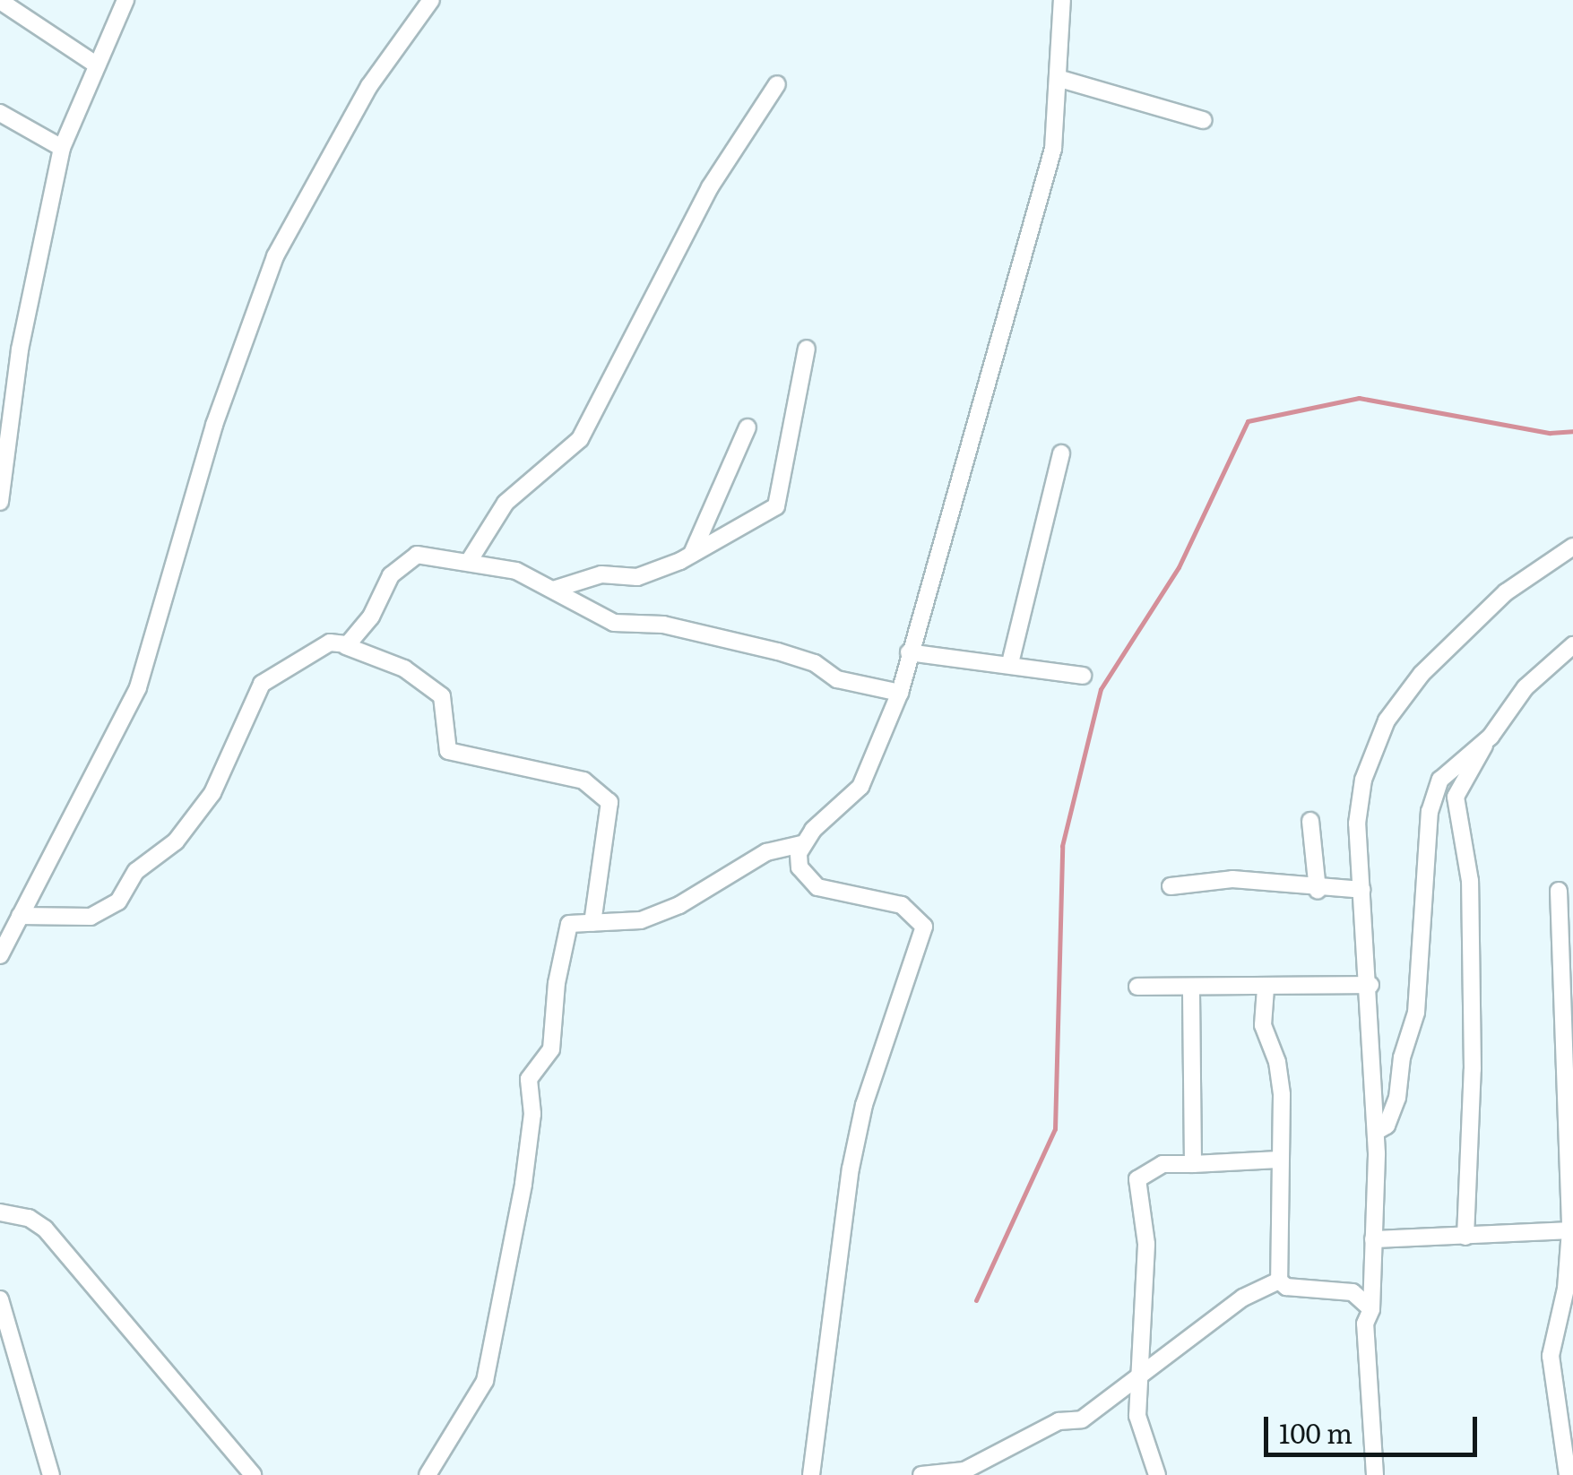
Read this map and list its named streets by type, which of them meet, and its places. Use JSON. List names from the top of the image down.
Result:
{
  "scale_bar": "100 m"
}
